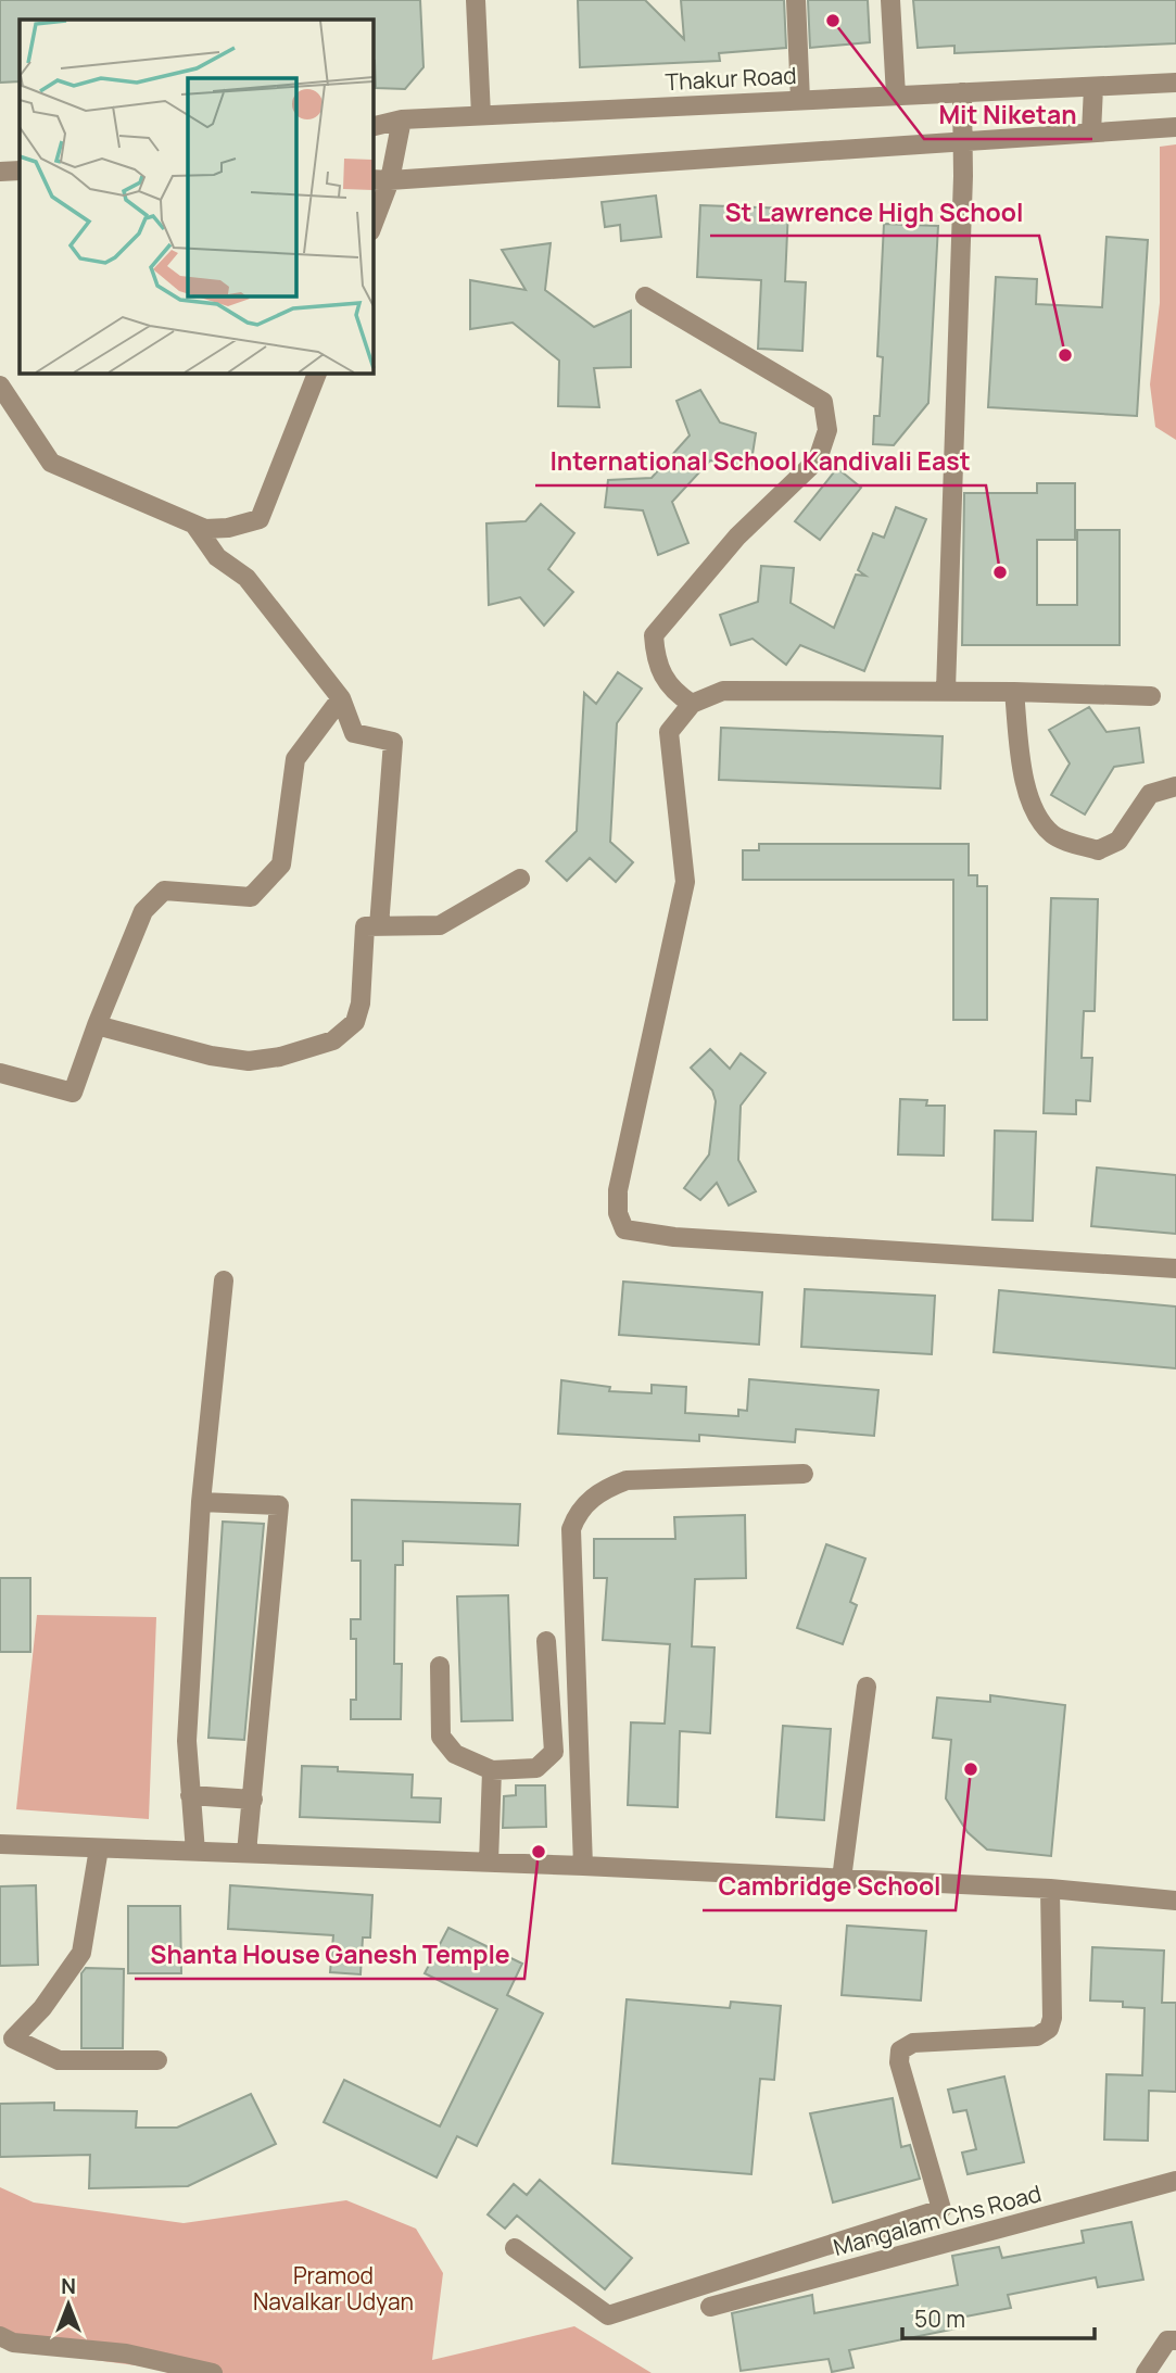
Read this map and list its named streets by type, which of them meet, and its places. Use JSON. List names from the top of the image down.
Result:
{
  "streets": {
    "street": ["Thakur Road", "Mangalam Chs Road"]
  },
  "parks": ["Pramod Navalkar Udyan"],
  "places": [
    "Mit Niketan",
    "St Lawrence High School",
    "International School Kandivali East",
    "Cambridge School",
    "Shanta House Ganesh Temple"
  ],
  "scale_bar": "50 m",
  "north": "top"
}
